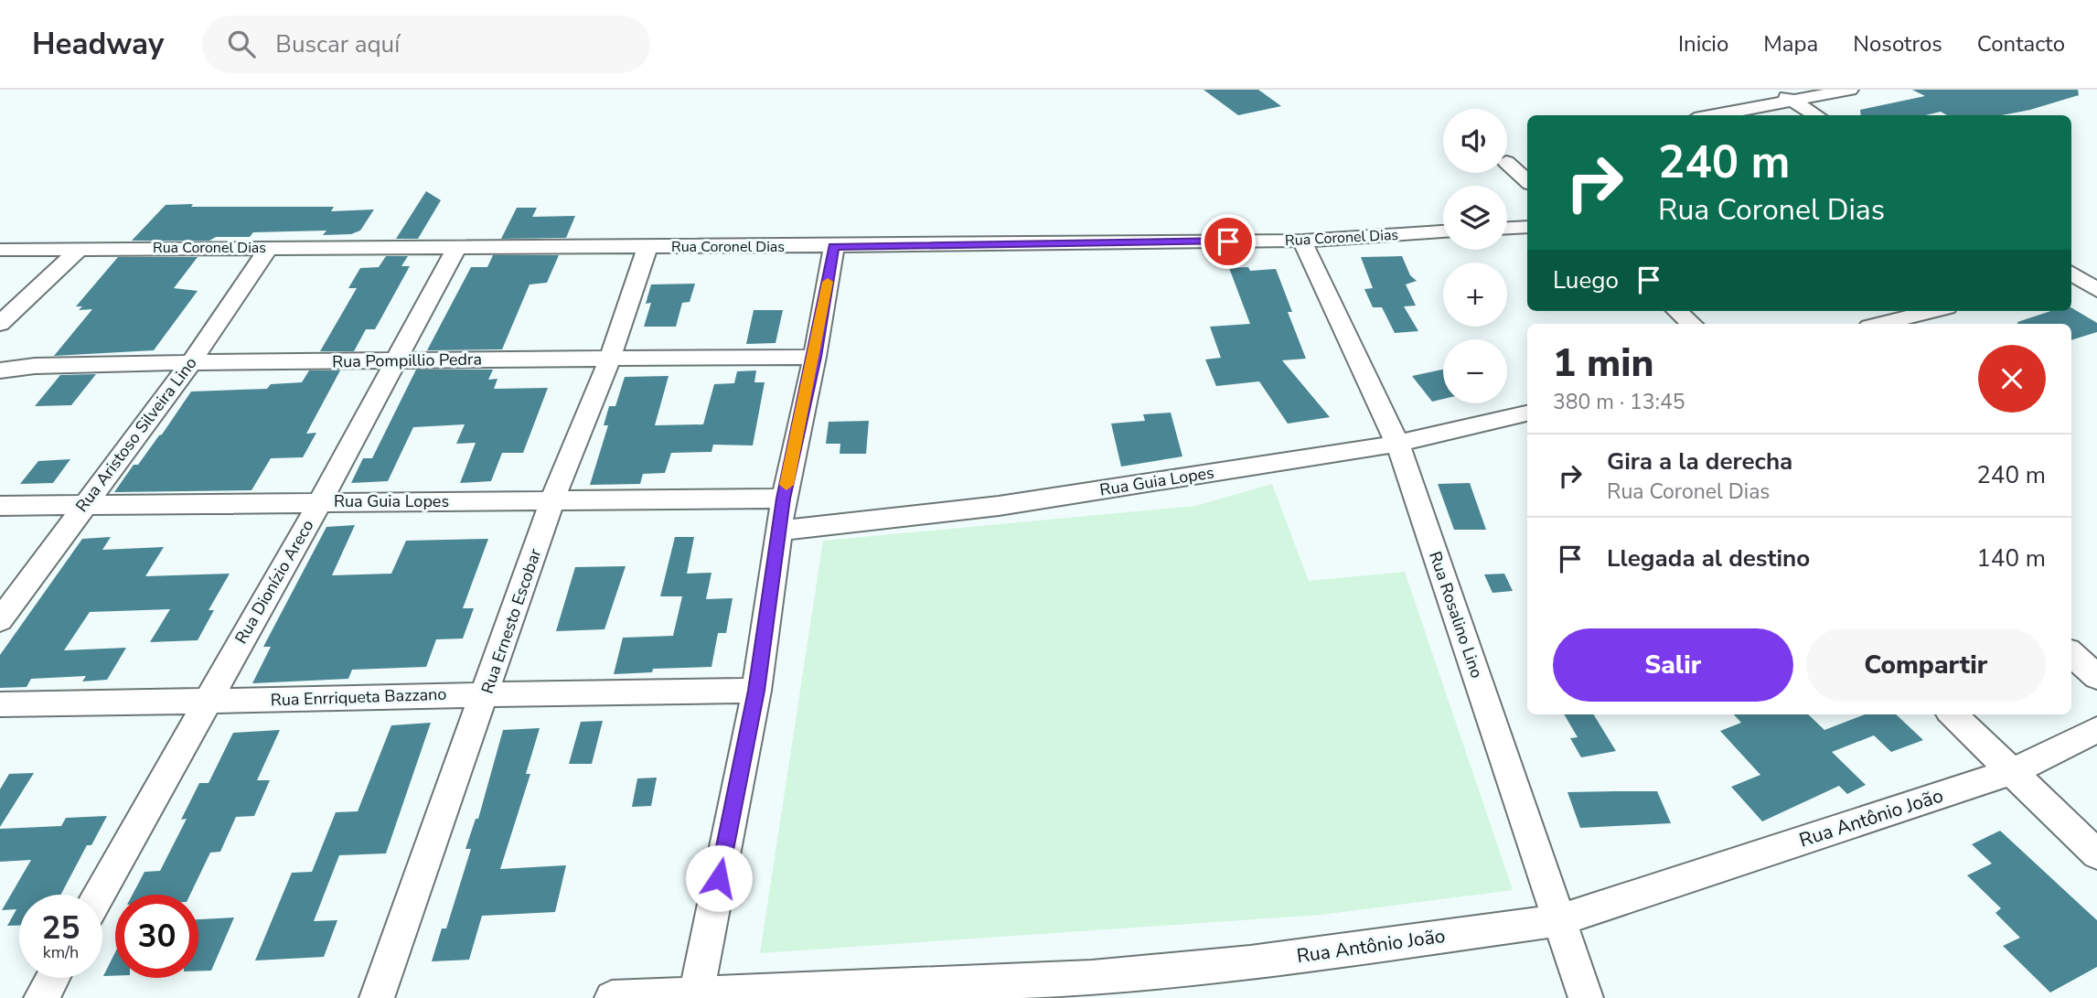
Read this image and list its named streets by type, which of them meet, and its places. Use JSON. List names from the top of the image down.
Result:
{
  "streets": {
    "street": [
      "Rua Coronel Dias",
      "Rua Pompillio Pedra",
      "Rua Aristoso Silveira Lino",
      "Rua Guia Lopes",
      "Rua Dionízio Areco",
      "Rua Rosalino Lino",
      "Rua Ernesto Escobar",
      "Rua Enrriqueta Bazzano",
      "Rua Antônio João"
    ]
  },
  "crossings": [
    ["Rua Coronel Dias", "Rua Aristoso Silveira Lino"],
    ["Rua Coronel Dias", "Rua Dionízio Areco"],
    ["Rua Coronel Dias", "Rua Rosalino Lino"],
    ["Rua Coronel Dias", "Rua Ernesto Escobar"],
    ["Rua Pompillio Pedra", "Rua Aristoso Silveira Lino"],
    ["Rua Pompillio Pedra", "Rua Dionízio Areco"],
    ["Rua Pompillio Pedra", "Rua Ernesto Escobar"],
    ["Rua Aristoso Silveira Lino", "Rua Guia Lopes"],
    ["Rua Guia Lopes", "Rua Dionízio Areco"],
    ["Rua Guia Lopes", "Rua Rosalino Lino"],
    ["Rua Guia Lopes", "Rua Ernesto Escobar"],
    ["Rua Dionízio Areco", "Rua Enrriqueta Bazzano"],
    ["Rua Rosalino Lino", "Rua Antônio João"],
    ["Rua Ernesto Escobar", "Rua Enrriqueta Bazzano"]
  ],
  "page": {
    "header": "Headway",
    "search": "Buscar aquí",
    "nav": [
      "Inicio",
      "Mapa",
      "Nosotros",
      "Contacto"
    ],
    "map_buttons": ["+", "−"],
    "turn": ["240 m", "Rua Coronel Dias"],
    "then": "Luego",
    "heading": ["1 min", "380 m · 13:45"],
    "list": [
      {
        "name": "Gira a la derecha",
        "note": "Rua Coronel Dias",
        "value": "240 m"
      },
      {
        "name": "Llegada al destino",
        "value": "140 m"
      }
    ],
    "buttons": ["Salir", "Compartir"],
    "speed": "25 km/h",
    "limit": "30"
  }
}
